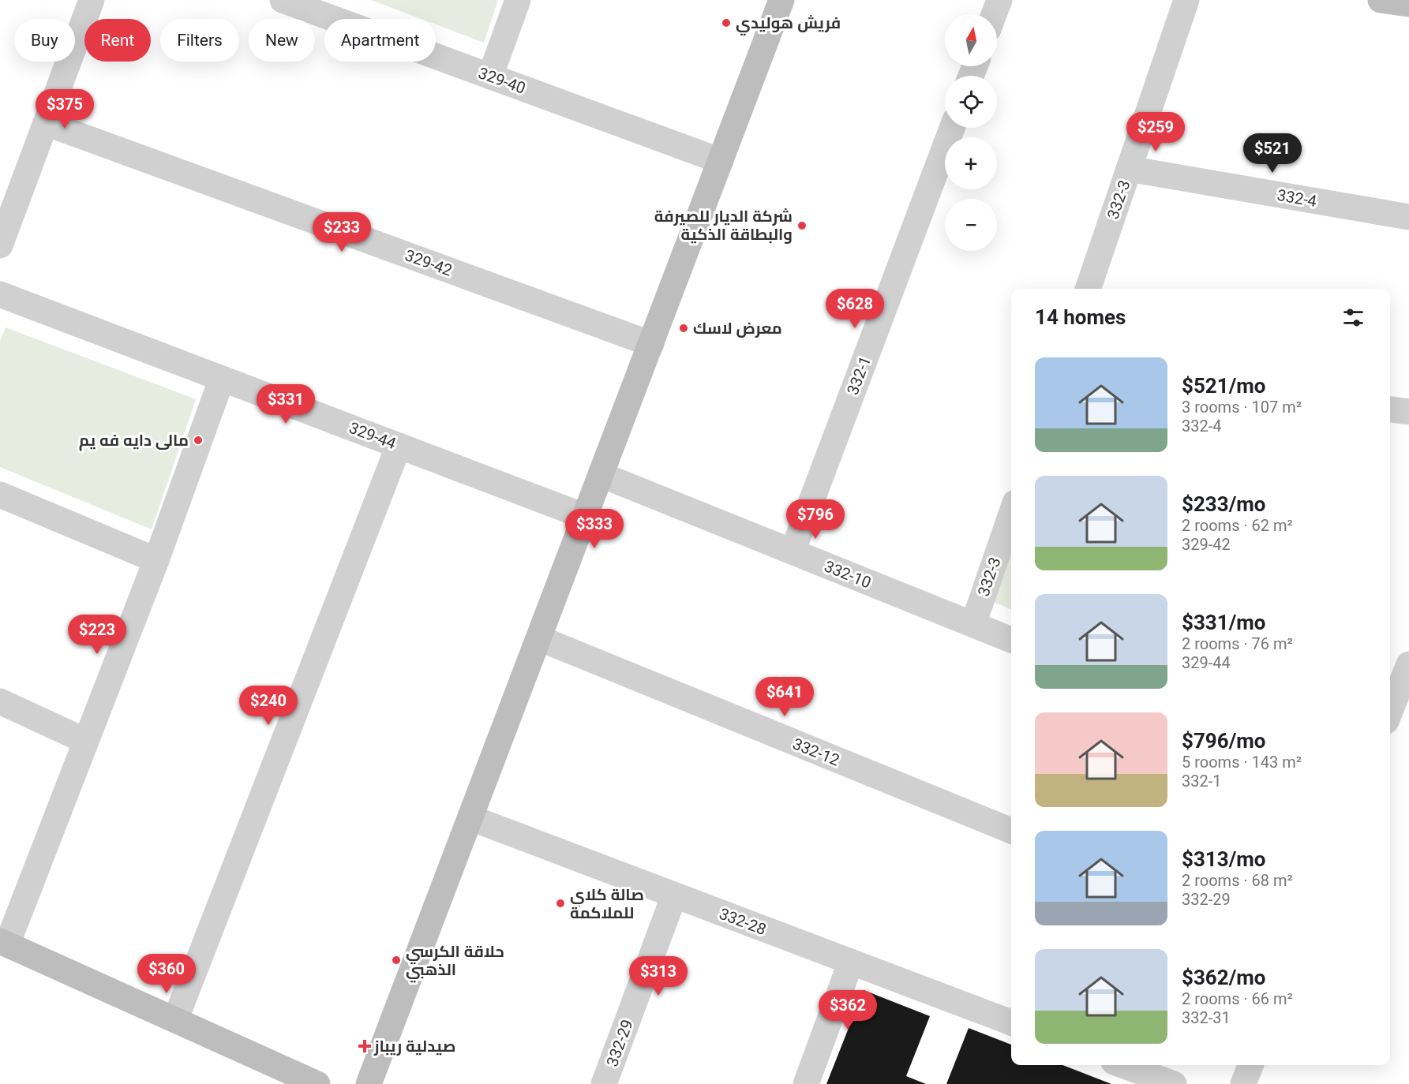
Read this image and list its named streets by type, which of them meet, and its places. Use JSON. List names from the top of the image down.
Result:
{
  "streets": {
    "street": [
      "329-40",
      "332-4",
      "332-3",
      "329-42",
      "332-1",
      "329-44",
      "332-10",
      "332-12",
      "332-28",
      "332-29"
    ]
  },
  "crossings": [
    ["332-4", "332-3"],
    ["332-3", "332-10"],
    ["332-1", "332-10"],
    ["332-28", "332-29"]
  ],
  "places": {
    "other": [
      "فريش هوليدي",
      "شركة الديار للصيرفة والبطاقة الذكية",
      "معرض لاسك",
      "مالى دايه فه يم",
      "صالة كلاي للملاكمة",
      "حلاقة الكرسي الذهبي"
    ],
    "health": ["صيدلية ريباز"]
  },
  "north": "top",
  "page": {
    "map_buttons": ["+", "−"],
    "chip": [
      "Buy",
      "Rent",
      "Filters",
      "New",
      "Apartment"
    ],
    "price": [
      "$375",
      "$259",
      "$521",
      "$233",
      "$628",
      "$331",
      "$796",
      "$333",
      "$223",
      "$641",
      "$240",
      "$360",
      "$313",
      "$362"
    ],
    "heading": "14 homes",
    "list": [
      {
        "name": "$521/mo",
        "note": "3 rooms · 107 m² · 332-4"
      },
      {
        "name": "$233/mo",
        "note": "2 rooms · 62 m² · 329-42"
      },
      {
        "name": "$331/mo",
        "note": "2 rooms · 76 m² · 329-44"
      },
      {
        "name": "$796/mo",
        "note": "5 rooms · 143 m² · 332-1"
      },
      {
        "name": "$313/mo",
        "note": "2 rooms · 68 m² · 332-29"
      },
      {
        "name": "$362/mo",
        "note": "2 rooms · 66 m² · 332-31"
      }
    ]
  }
}
